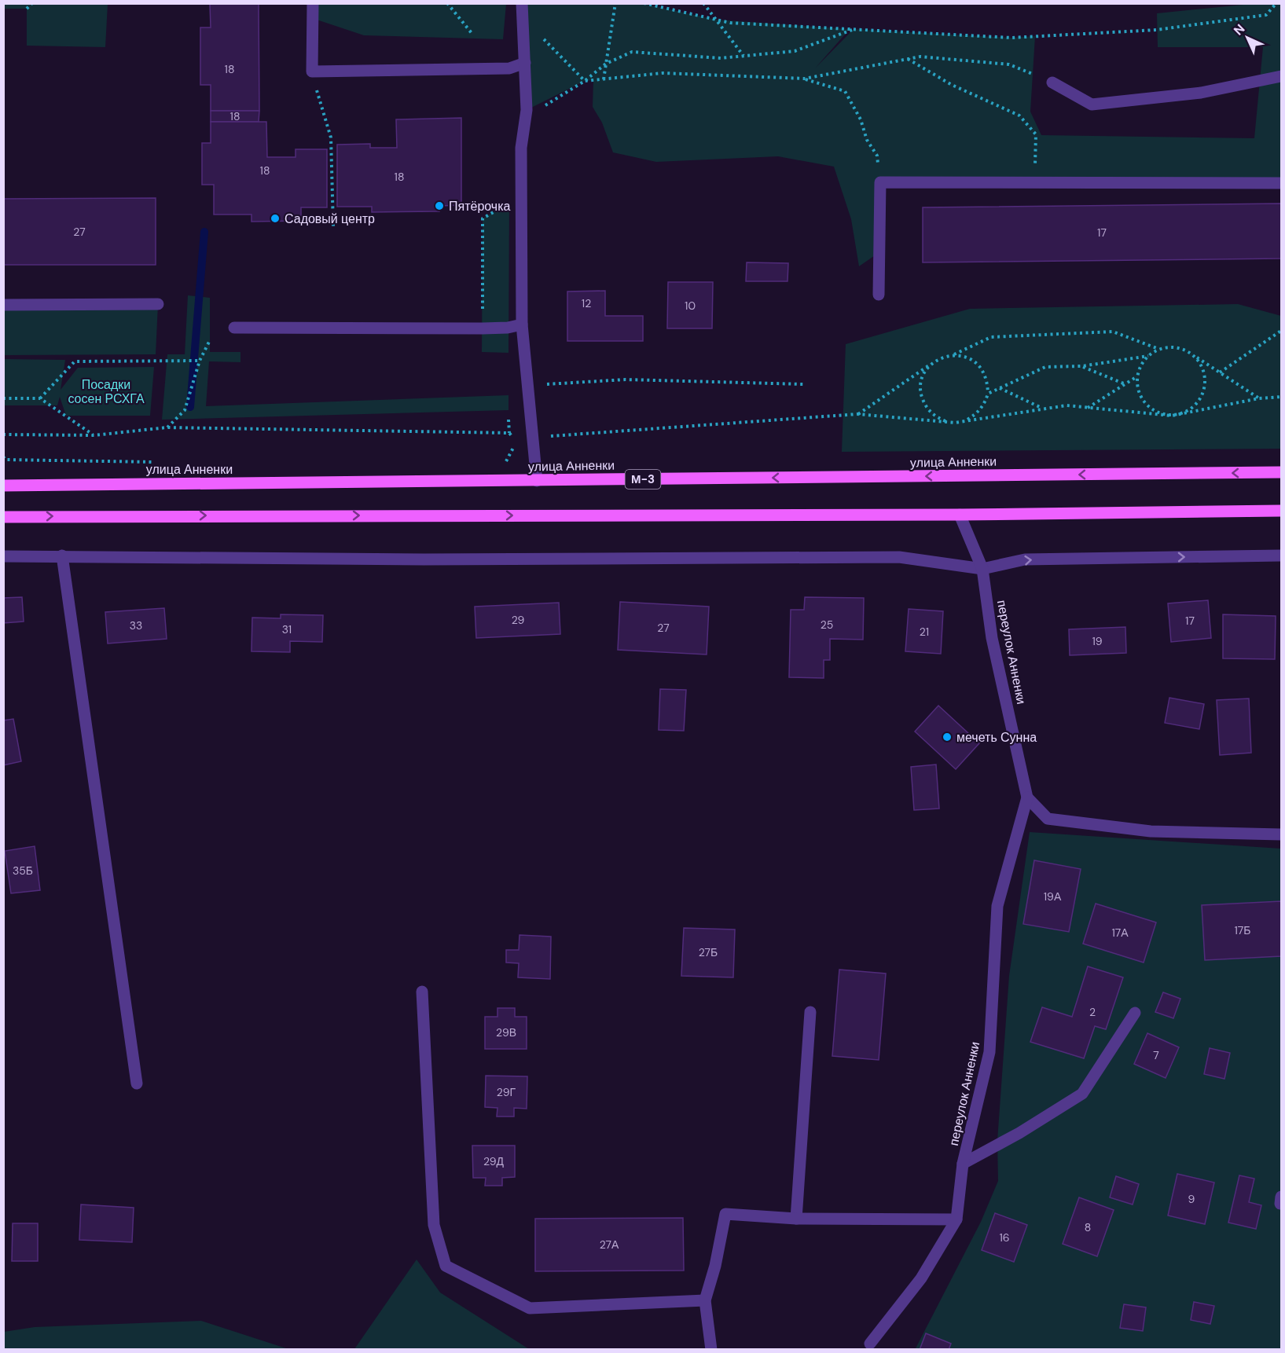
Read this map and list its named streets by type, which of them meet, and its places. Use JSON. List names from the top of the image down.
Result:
{
  "streets": {
    "main road": ["улица Анненки", "М-3"],
    "street": ["переулок Анненки"]
  },
  "parks": ["Посадки сосен РСХГА"],
  "places": ["Пятёрочка", "Садовый центр", "мечеть Сунна"],
  "house_numbers": [
    "18",
    "18",
    "18",
    "18",
    "27",
    "17",
    "12",
    "10",
    "29",
    "17",
    "25",
    "33",
    "27",
    "31",
    "21",
    "19",
    "35Б",
    "19А",
    "17Б",
    "17А",
    "27Б",
    "2",
    "29В",
    "7",
    "29Г",
    "29Д",
    "9",
    "8",
    "16",
    "27А"
  ],
  "north": "top left"
}
